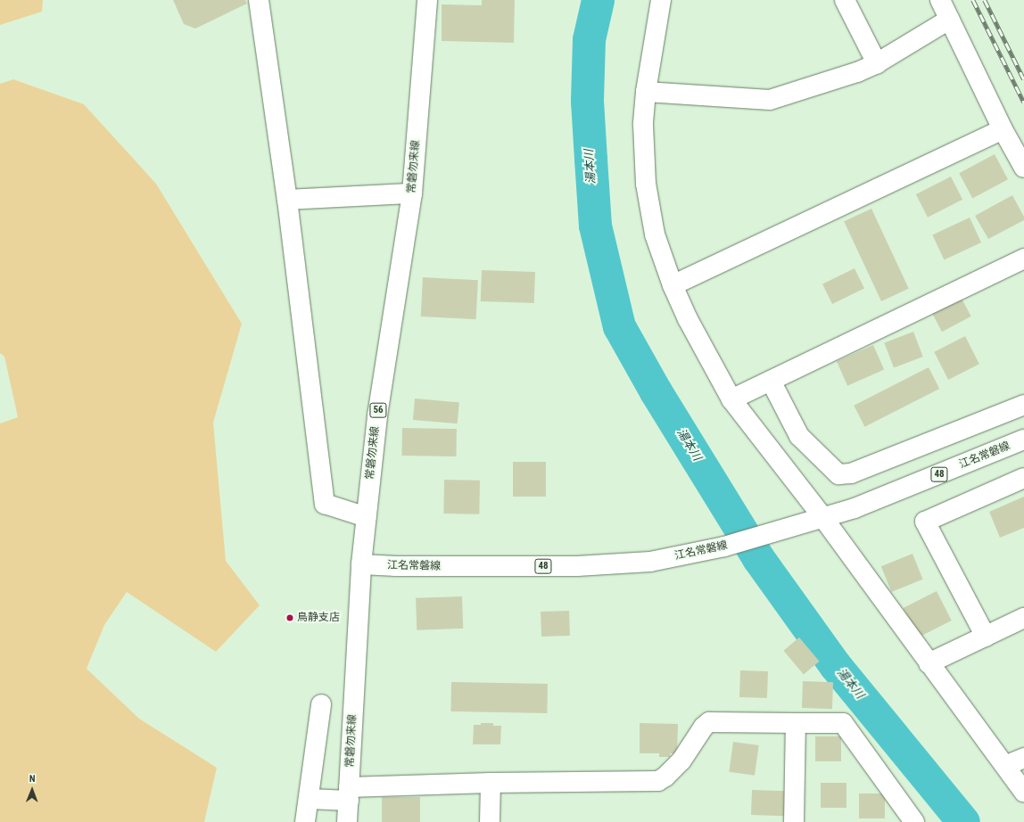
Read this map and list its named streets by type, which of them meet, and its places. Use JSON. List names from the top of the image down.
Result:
{
  "streets": {
    "street": [
      "常磐勿来線",
      "56",
      "江名常磐線",
      "48"
    ]
  },
  "crossings": [
    ["常磐勿来線", "江名常磐線"]
  ],
  "water": ["湯本川"],
  "places": ["鳥静支店"],
  "north": "top"
}
